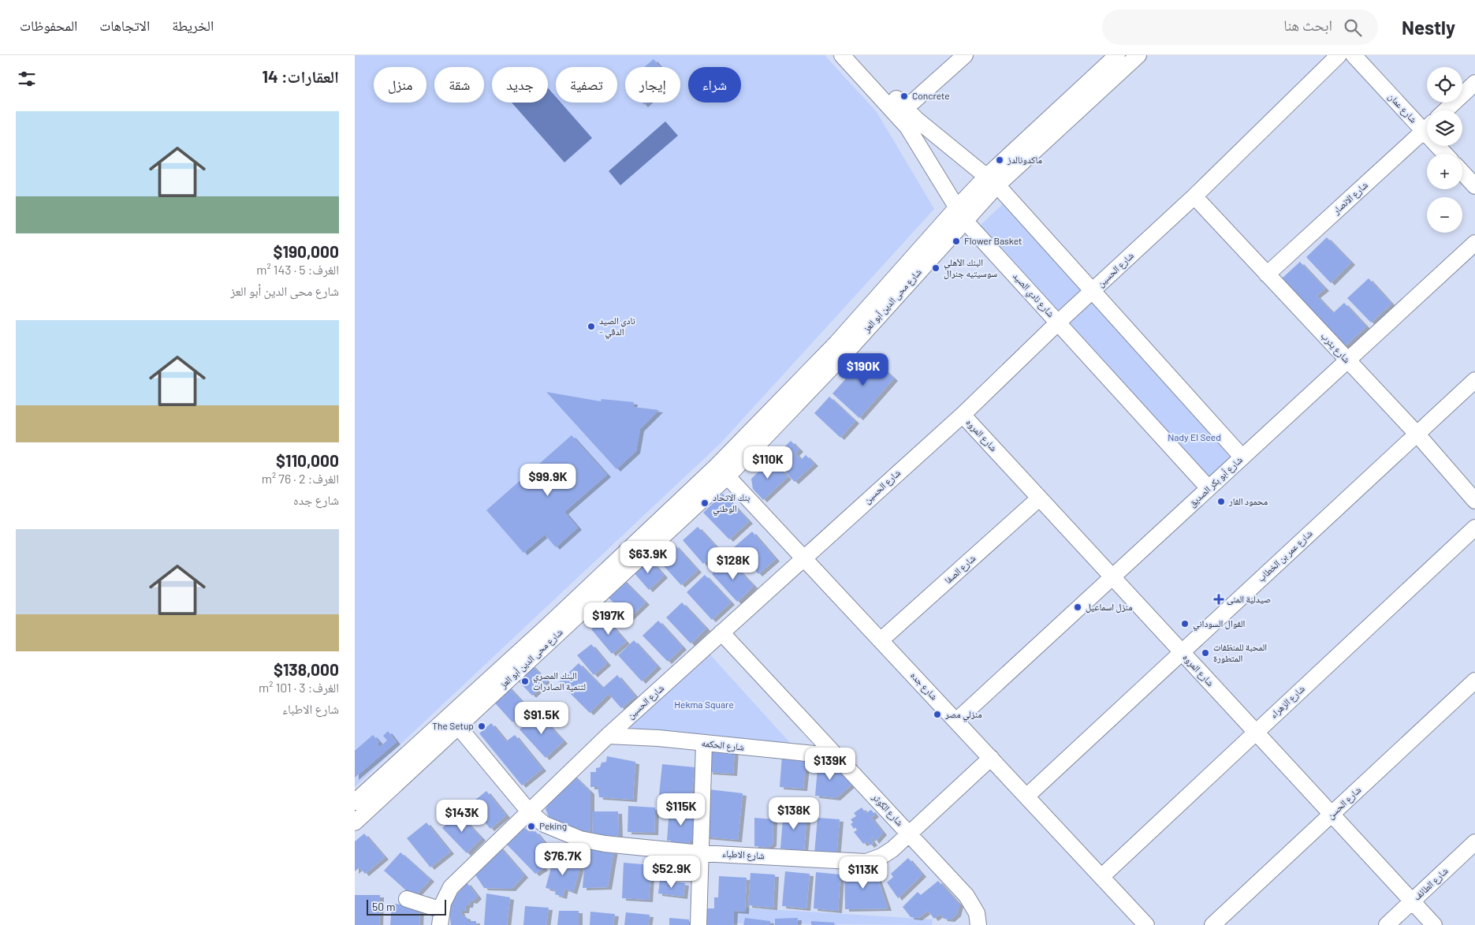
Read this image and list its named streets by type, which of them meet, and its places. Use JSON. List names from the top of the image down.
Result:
{
  "streets": {
    "street": [
      "شارع عمان",
      "شارع الانصار",
      "شارع الحسين",
      "شارع نادي الصيد",
      "شارع محى الدين أبو العز",
      "شارع يثرب",
      "شارع المروه",
      "شارع أبو بكر الصديق",
      "شارع عمر بن الخطاب",
      "شارع الصفا",
      "شارع جده",
      "شارع الزهراء",
      "شارع الحكمه",
      "شارع الحسن",
      "شارع الكوثر",
      "شارع الاطباء",
      "شارع الطائف"
    ]
  },
  "crossings": [
    ["شارع الانصار", "شارع يثرب"],
    ["شارع الحسين", "شارع نادي الصيد"],
    ["شارع الحسين", "شارع يثرب"],
    ["شارع الحسين", "شارع المروه"],
    ["شارع الحسين", "شارع جده"],
    ["شارع الحسين", "شارع الحكمه"],
    ["شارع الحسين", "شارع الكوثر"],
    ["شارع الحسين", "شارع الاطباء"],
    ["شارع نادي الصيد", "شارع محى الدين أبو العز"],
    ["شارع نادي الصيد", "شارع أبو بكر الصديق"],
    ["شارع محى الدين أبو العز", "شارع جده"],
    ["شارع محى الدين أبو العز", "شارع الاطباء"],
    ["شارع يثرب", "شارع أبو بكر الصديق"],
    ["شارع يثرب", "شارع عمر بن الخطاب"],
    ["شارع المروه", "شارع أبو بكر الصديق"],
    ["شارع المروه", "شارع عمر بن الخطاب"],
    ["شارع المروه", "شارع الصفا"],
    ["شارع المروه", "شارع الزهراء"],
    ["شارع المروه", "شارع الحسن"],
    ["شارع المروه", "شارع الطائف"],
    ["شارع أبو بكر الصديق", "شارع جده"],
    ["شارع عمر بن الخطاب", "شارع جده"],
    ["شارع الصفا", "شارع جده"],
    ["شارع جده", "شارع الزهراء"],
    ["شارع جده", "شارع الاطباء"],
    ["شارع الحكمه", "شارع الكوثر"],
    ["شارع الكوثر", "شارع الاطباء"]
  ],
  "parks": ["Nady El Seed", "Hekma Square"],
  "places": {
    "other": [
      "Concrete",
      "ماكدونالدز",
      "Flower Basket",
      "البنك الأهلي سوسيتيه جنرال",
      "نادي الصيد - الدقي",
      "محمود الفار",
      "بنك الاتحاد الوطني",
      "منزل اسماعيل",
      "الفوال السوداني",
      "المحبة للمنظفات المتطورة",
      "البنك المصري لتنمية الصادرات",
      "منزلي مصر",
      "The Setup",
      "Peking"
    ],
    "health": ["صيدلية المنى"]
  },
  "scale_bar": "50 m",
  "page": {
    "header": "Nestly",
    "search": "ابحث هنا",
    "nav": ["الخريطة", "الاتجاهات", "المحفوظات"],
    "heading": "العقارات: 14",
    "map_buttons": ["+", "−"],
    "chip": [
      "شراء",
      "إيجار",
      "تصفية",
      "جديد",
      "شقة",
      "منزل"
    ],
    "list": [
      {
        "name": "$190,000",
        "note": "الغرف: 5 · 143 m² · شارع محى الدين أبو العز"
      },
      {
        "name": "$110,000",
        "note": "الغرف: 2 · 76 m² · شارع جده"
      },
      {
        "name": "$138,000",
        "note": "الغرف: 3 · 101 m² · شارع الاطباء"
      }
    ],
    "price": [
      "$190K",
      "$110K",
      "$99.9K",
      "$63.9K",
      "$128K",
      "$197K",
      "$91.5K",
      "$139K",
      "$115K",
      "$138K",
      "$143K",
      "$76.7K",
      "$52.9K",
      "$113K"
    ],
    "scale": "50 m"
  }
}
